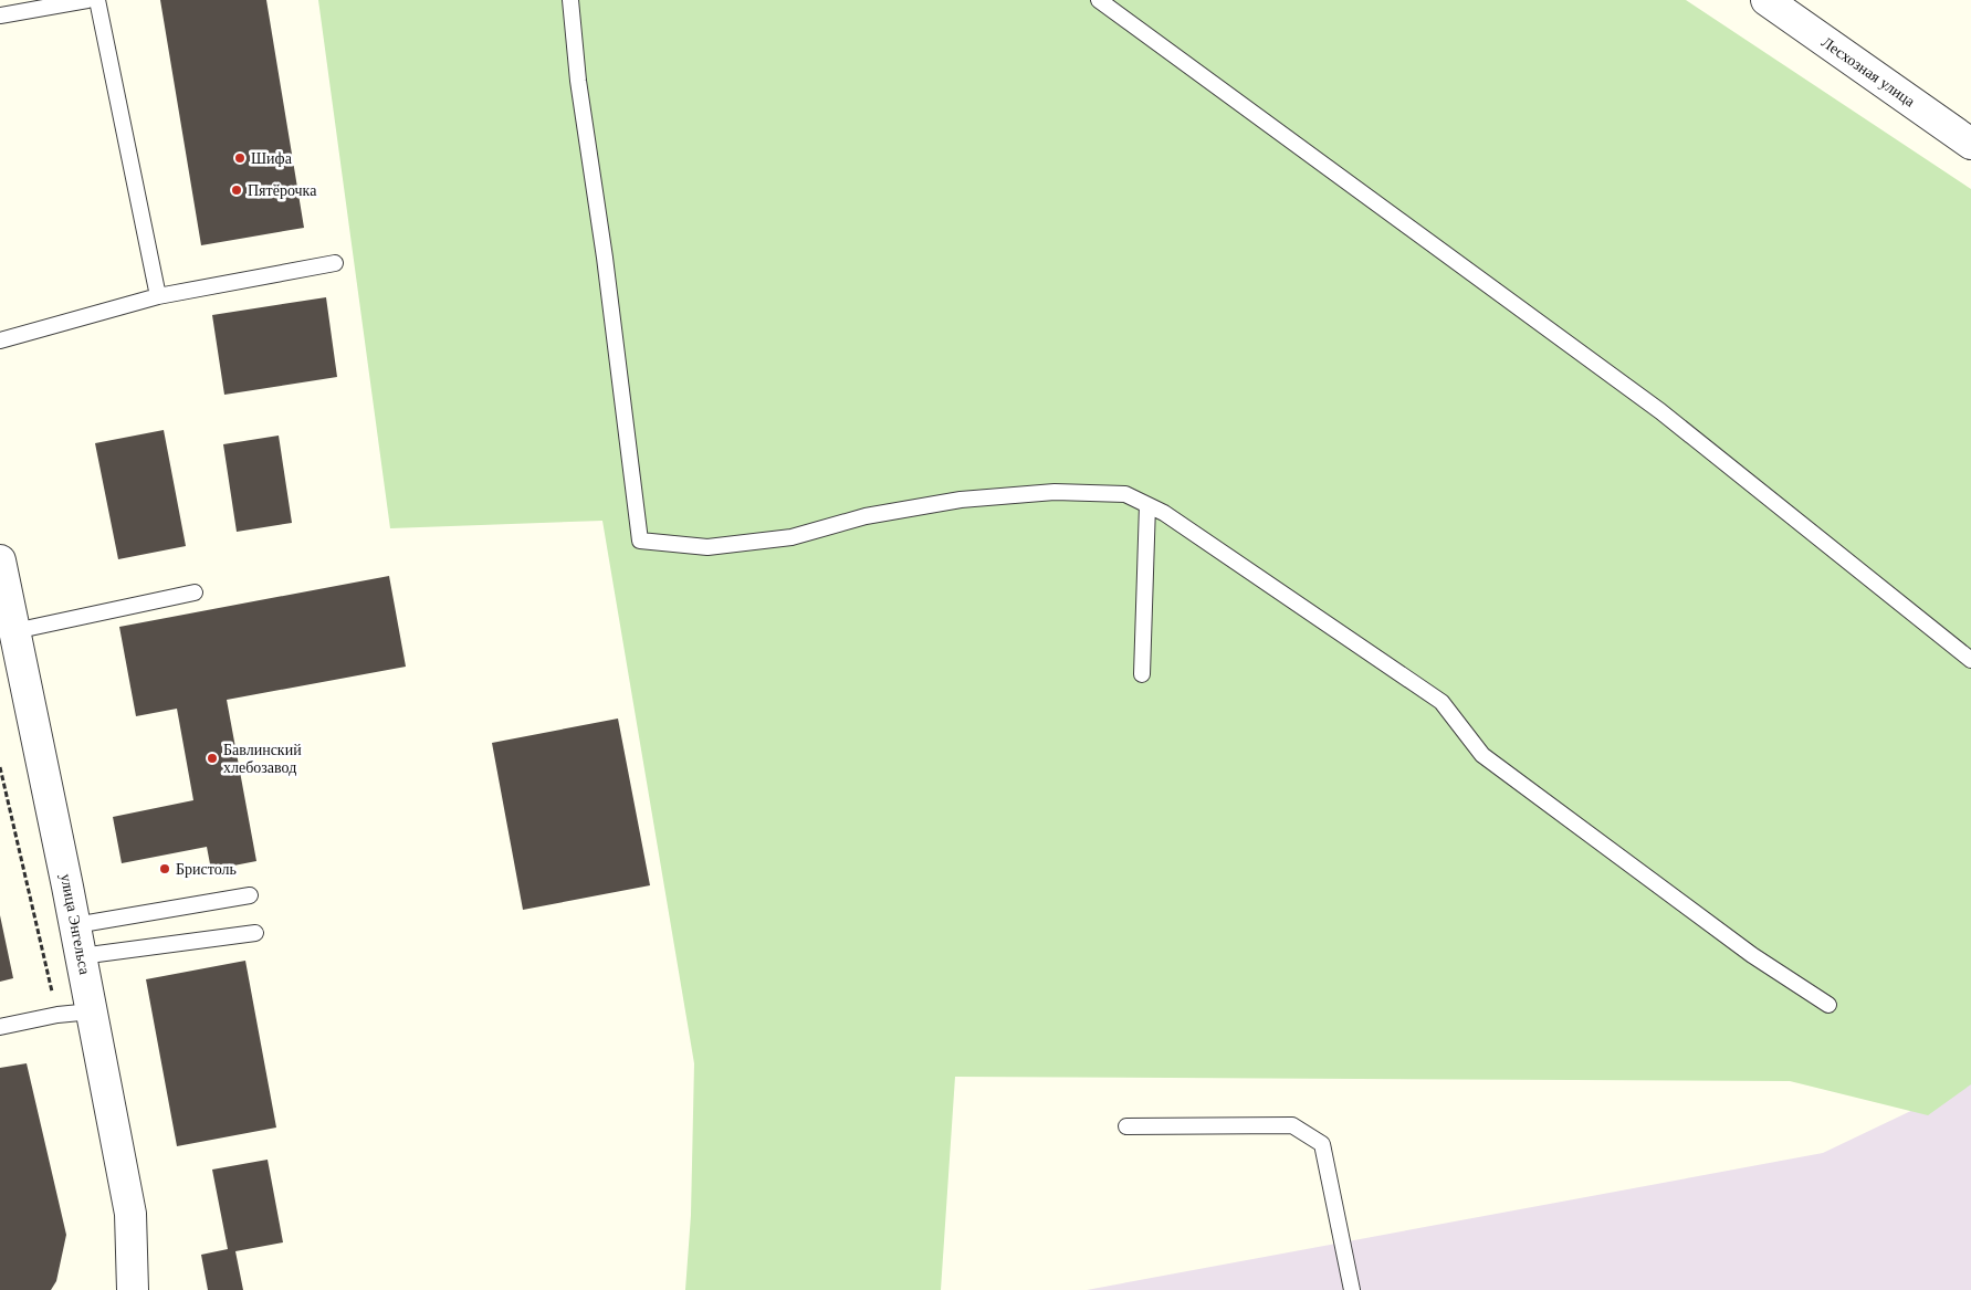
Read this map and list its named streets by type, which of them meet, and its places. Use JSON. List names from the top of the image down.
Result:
{
  "streets": {
    "street": ["Лесхозная улица", "улица Энгельса"]
  },
  "places": [
    "Шифа",
    "Пятёрочка",
    "Бавлинский хлебозавод",
    "Бристоль"
  ]
}
